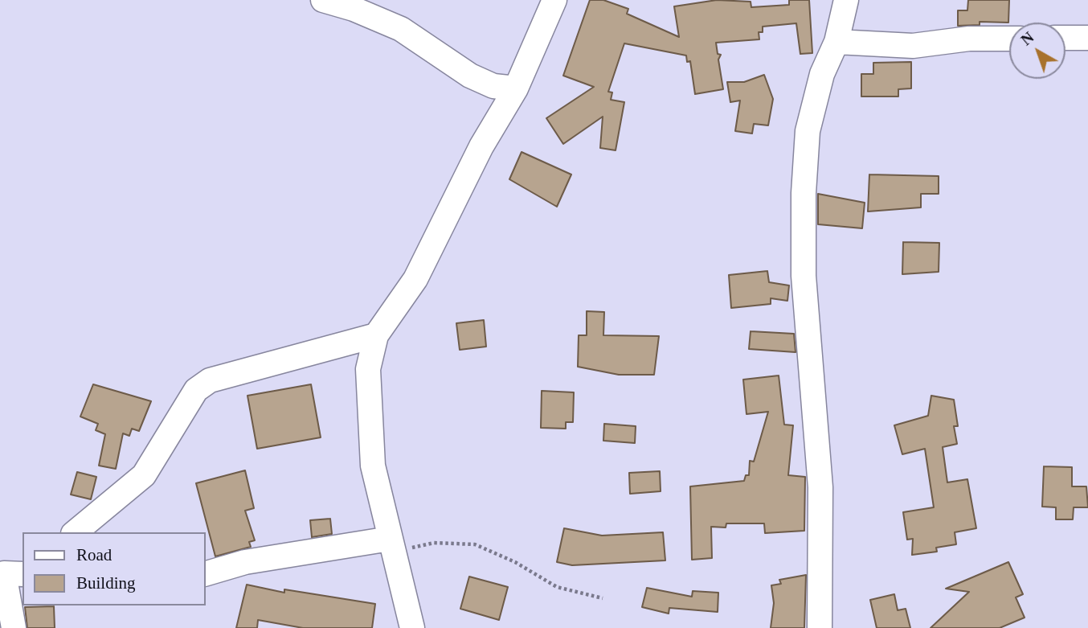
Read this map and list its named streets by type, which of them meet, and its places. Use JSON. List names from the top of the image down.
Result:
{
  "legend": ["Road", "Building"],
  "north": "top left"
}
